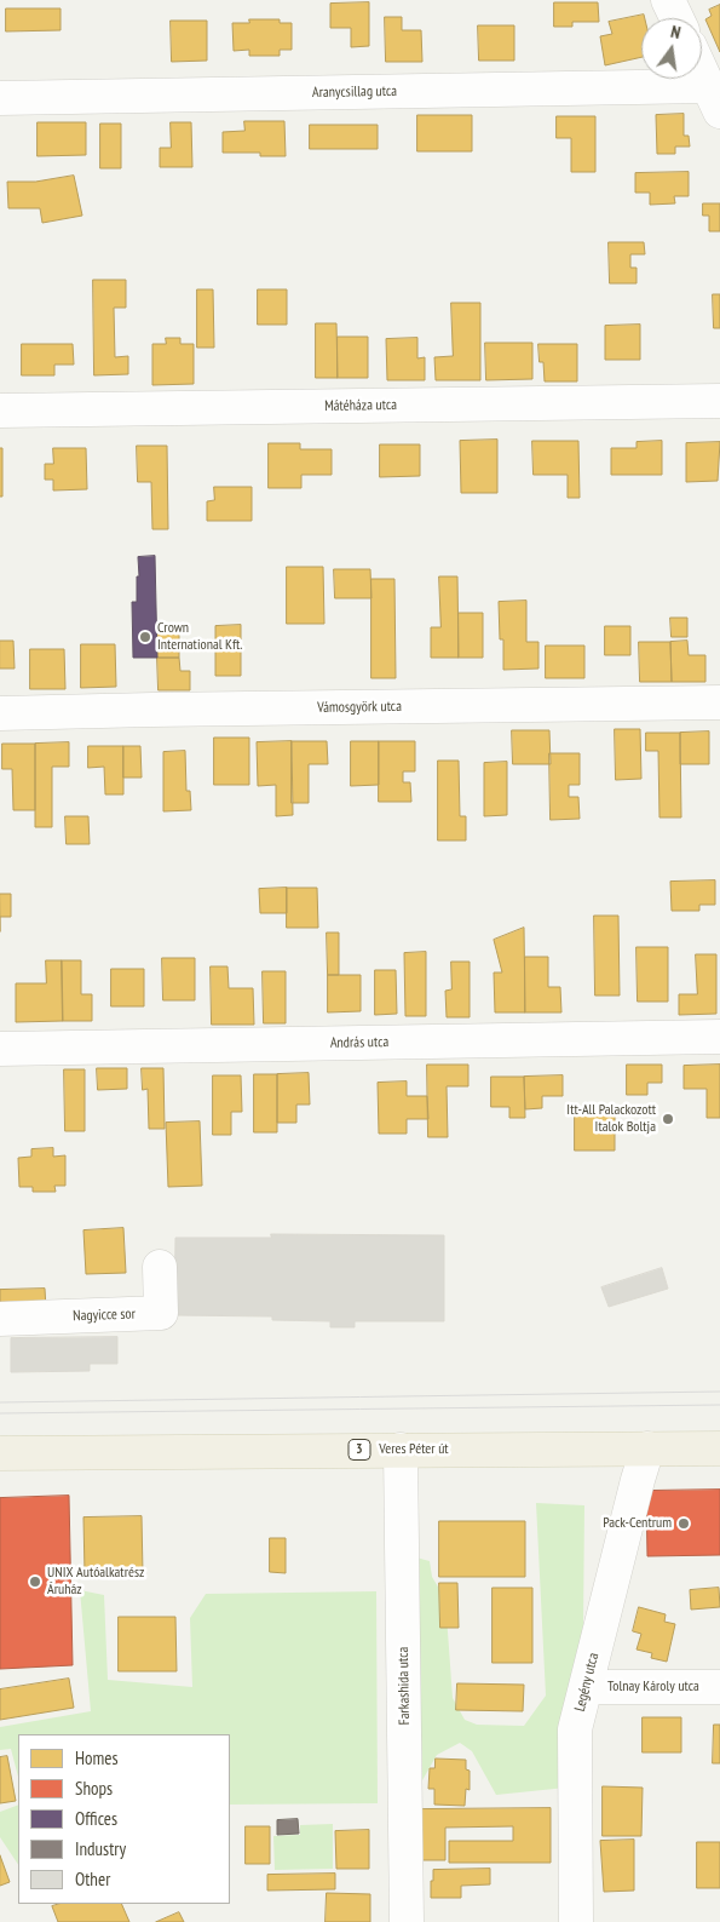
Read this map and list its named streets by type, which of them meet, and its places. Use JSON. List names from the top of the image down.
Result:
{
  "streets": {
    "main road": ["3", "Veres Péter út"],
    "street": [
      "Aranycsillag utca",
      "Mátéháza utca",
      "Vámosgyörk utca",
      "András utca",
      "Nagyicce sor",
      "Legény utca",
      "Farkashida utca",
      "Tolnay Károly utca"
    ]
  },
  "crossings": [
    ["Veres Péter út", "Legény utca"],
    ["Veres Péter út", "Farkashida utca"],
    ["Legény utca", "Tolnay Károly utca"]
  ],
  "places": [
    "Crown International Kft.",
    "Itt-All Palackozott Italok Boltja",
    "Pack-Centrum",
    "UNIX Autóalkatrész Áruház"
  ],
  "legend": [
    "Homes",
    "Shops",
    "Offices",
    "Industry",
    "Other"
  ],
  "north": "top"
}
